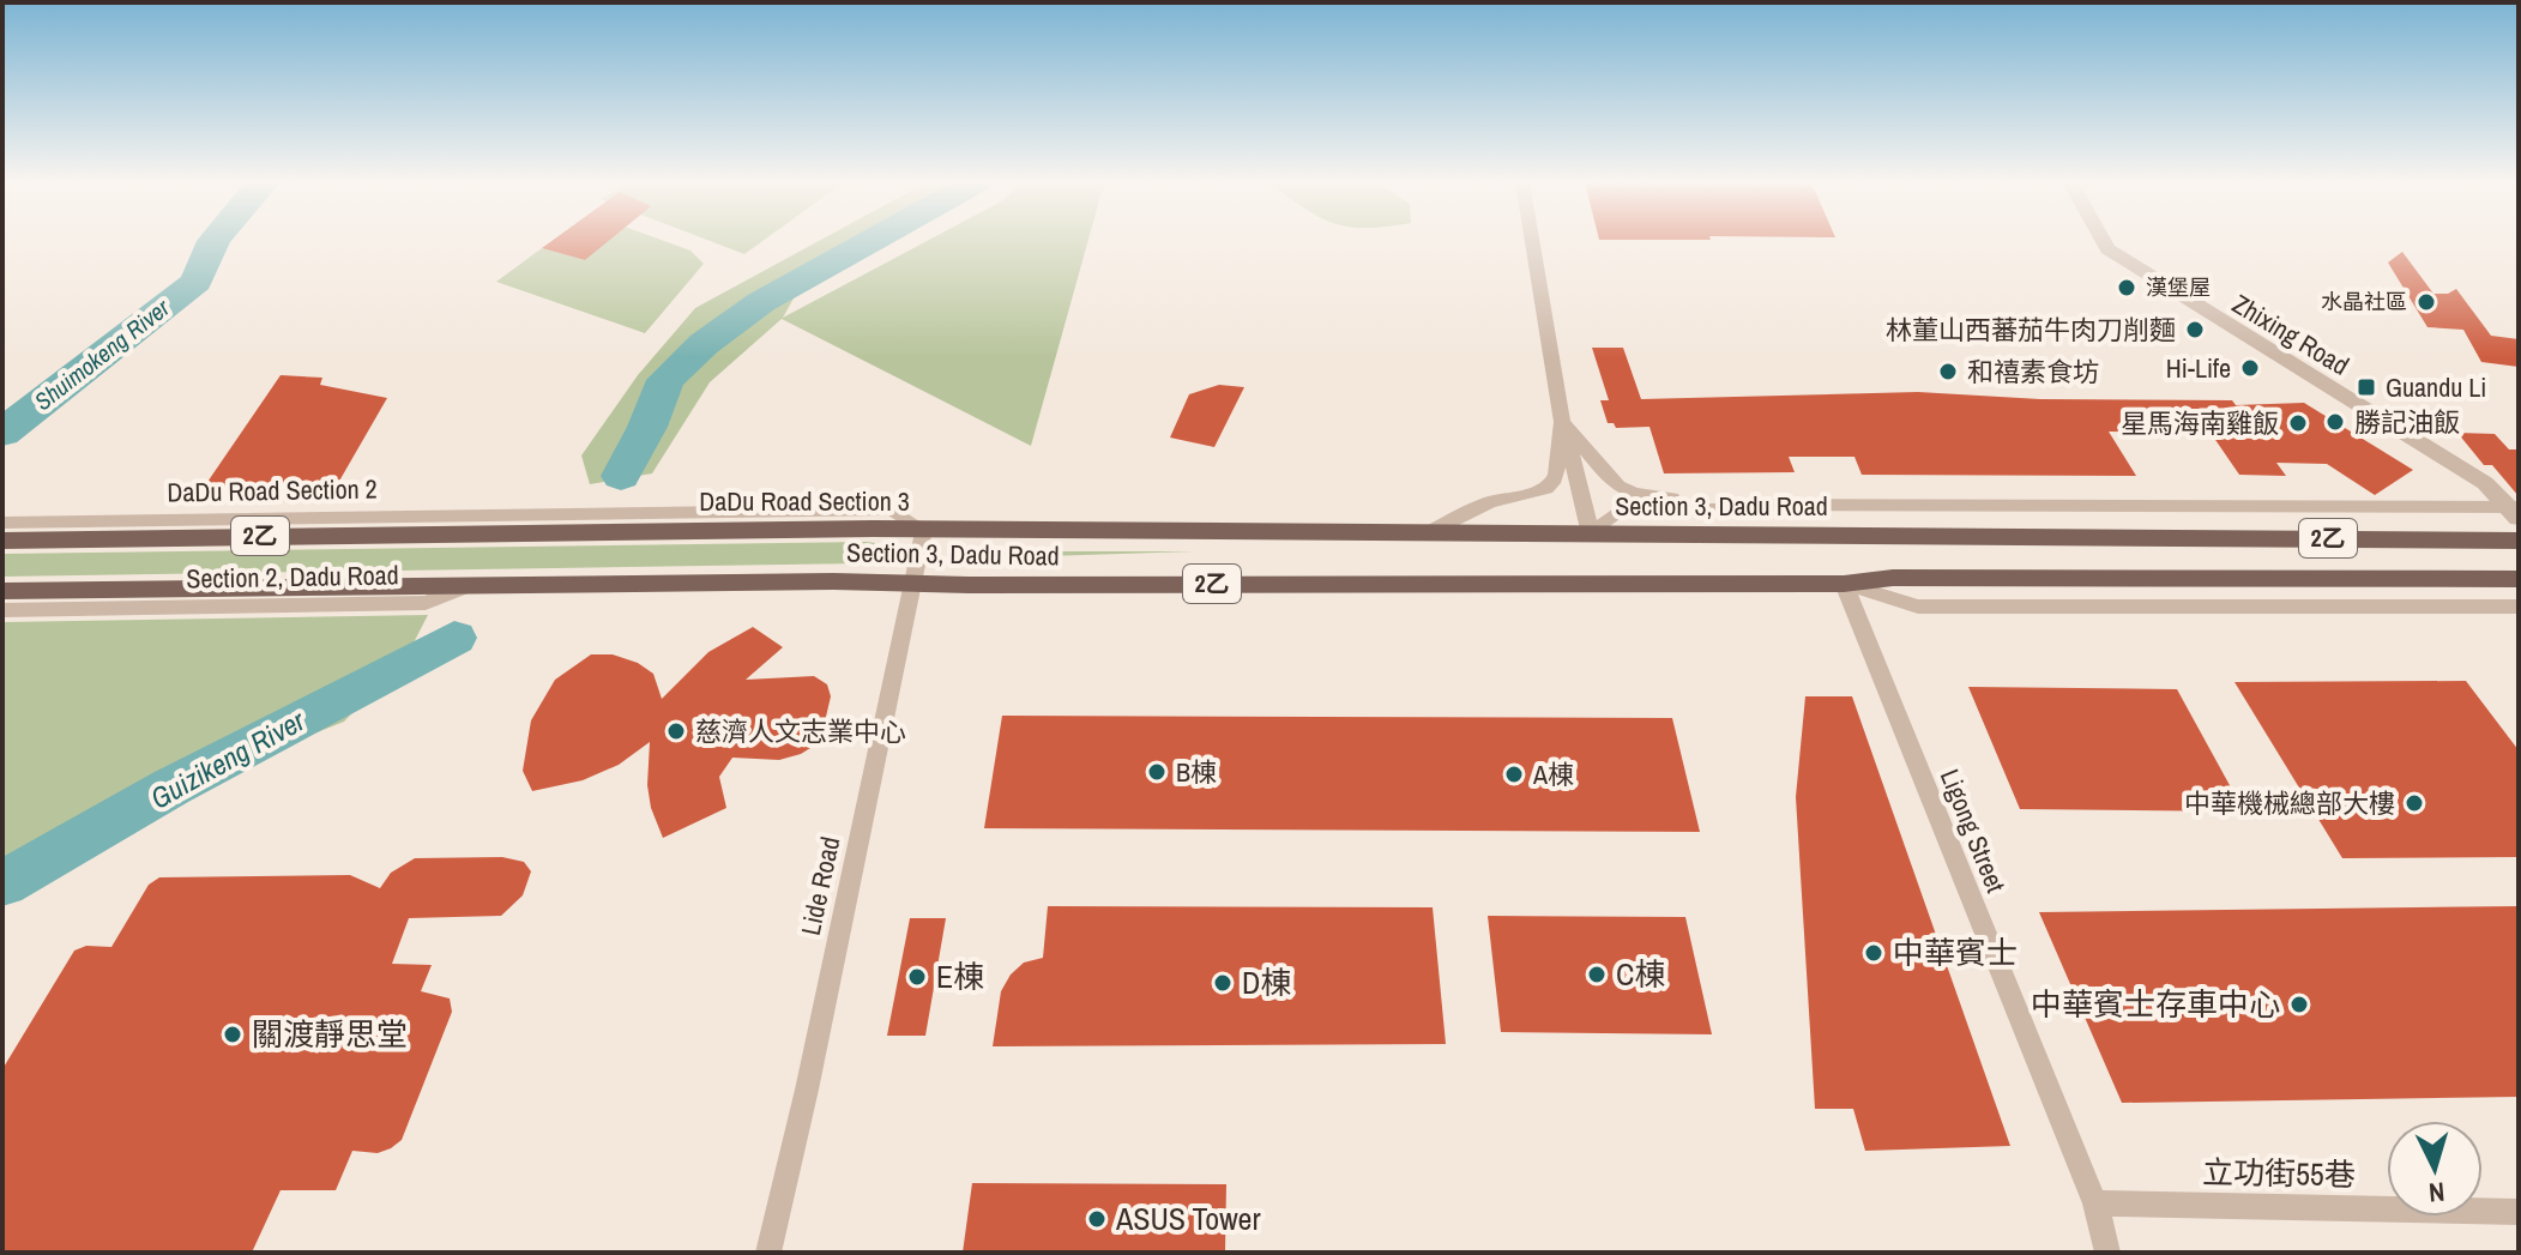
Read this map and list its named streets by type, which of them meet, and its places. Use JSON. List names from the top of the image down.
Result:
{
  "streets": {
    "main road": [
      "DaDu Road Section 2",
      "DaDu Road Section 3",
      "Section 3, Dadu Road",
      "2乙",
      "Section 2, Dadu Road"
    ],
    "street": [
      "Zhixing Road",
      "Ligong Street",
      "Lide Road",
      "立功街55巷"
    ]
  },
  "crossings": [
    ["Zhixing Road", "Section 3, Dadu Road"],
    ["DaDu Road Section 2", "DaDu Road Section 3"],
    ["DaDu Road Section 3", "Section 3, Dadu Road"],
    ["DaDu Road Section 3", "Lide Road"],
    ["Section 3, Dadu Road", "Section 2, Dadu Road"],
    ["Section 3, Dadu Road", "Ligong Street"],
    ["Section 3, Dadu Road", "Lide Road"],
    ["Ligong Street", "立功街55巷"]
  ],
  "water": ["Shuimokeng River", "Guizikeng River"],
  "places": {
    "other": [
      "漢堡屋",
      "水晶社區",
      "林董山西蕃茄牛肉刀削麵",
      "Hi-Life",
      "和禧素食坊",
      "勝記油飯",
      "星馬海南雞飯",
      "慈濟人文志業中心",
      "B棟",
      "A棟",
      "中華機械總部大樓",
      "中華賓士",
      "C棟",
      "E棟",
      "D棟",
      "中華賓士存車中心",
      "關渡靜思堂",
      "ASUS Tower"
    ],
    "transit": ["Guandu Li"]
  },
  "north": "bottom"
}
